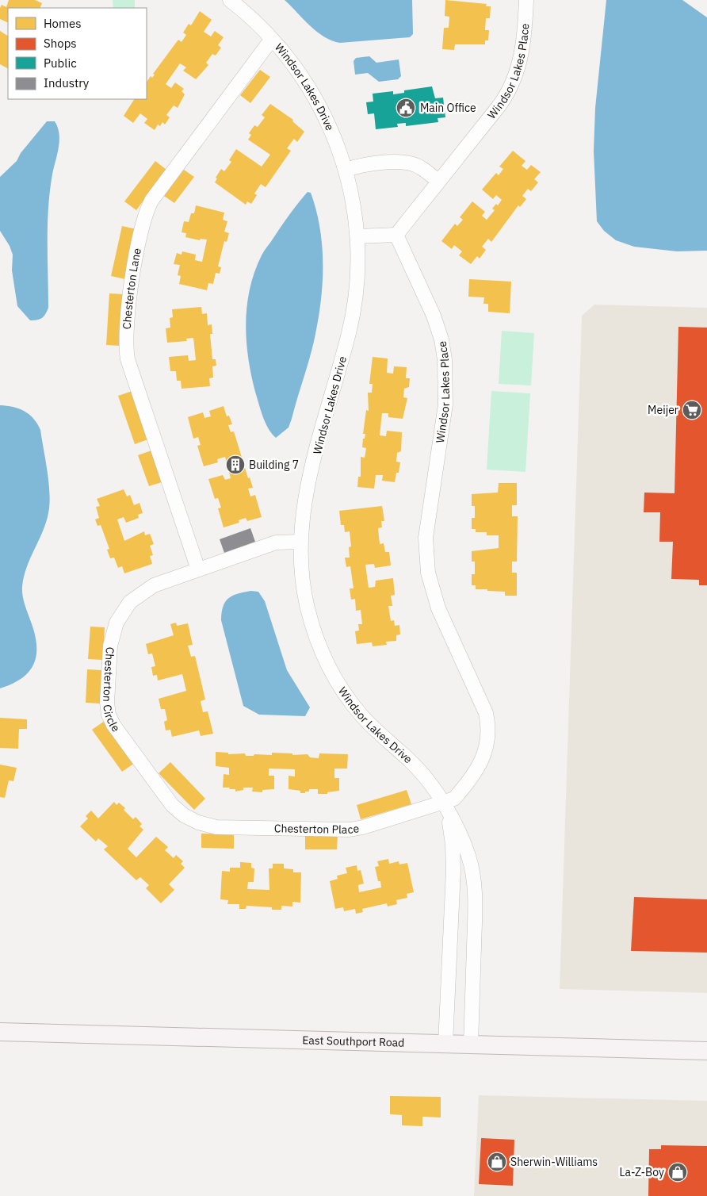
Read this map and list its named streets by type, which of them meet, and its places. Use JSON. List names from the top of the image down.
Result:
{
  "streets": {
    "main road": ["East Southport Road"],
    "street": [
      "Windsor Lakes Place",
      "Windsor Lakes Drive",
      "Chesterton Lane",
      "Chesterton Circle",
      "Chesterton Place"
    ]
  },
  "crossings": [
    ["Windsor Lakes Place", "Windsor Lakes Drive"],
    ["Windsor Lakes Place", "Chesterton Place"],
    ["Windsor Lakes Drive", "Chesterton Lane"],
    ["Windsor Lakes Drive", "Chesterton Circle"],
    ["Windsor Lakes Drive", "Chesterton Place"],
    ["Windsor Lakes Drive", "East Southport Road"],
    ["Chesterton Lane", "Chesterton Circle"],
    ["Chesterton Circle", "Chesterton Place"]
  ],
  "places": {
    "public building": ["Main Office"],
    "supermarket": ["Meijer"],
    "building": ["Building 7"],
    "shop": ["Sherwin-Williams", "La-Z-Boy"]
  },
  "legend": [
    "Homes",
    "Shops",
    "Public",
    "Industry"
  ]
}
